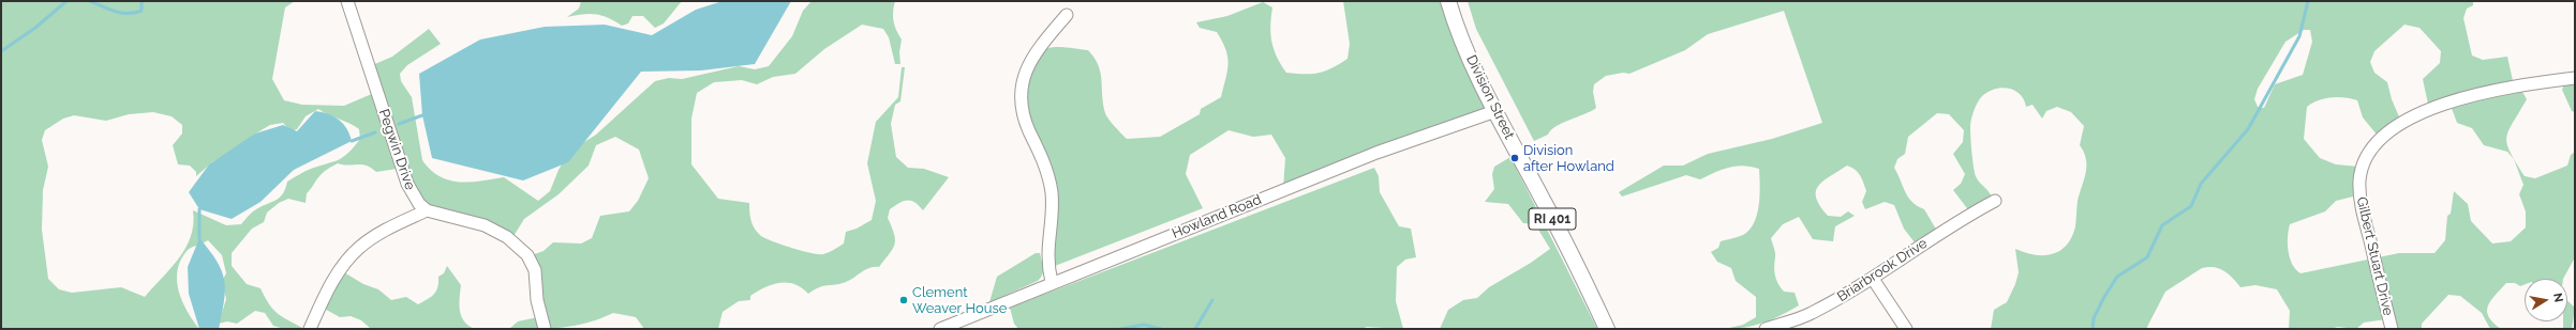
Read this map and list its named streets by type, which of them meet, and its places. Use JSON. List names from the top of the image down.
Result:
{
  "streets": {
    "main road": ["Division Street", "RI 401"],
    "street": [
      "Pegwin Drive",
      "Howland Road",
      "Gilbert Stuart Drive",
      "Briarbrook Drive"
    ]
  },
  "crossings": [
    ["Division Street", "Howland Road"]
  ],
  "places": ["Division after Howland", "Clement Weaver House"],
  "north": "right"
}
